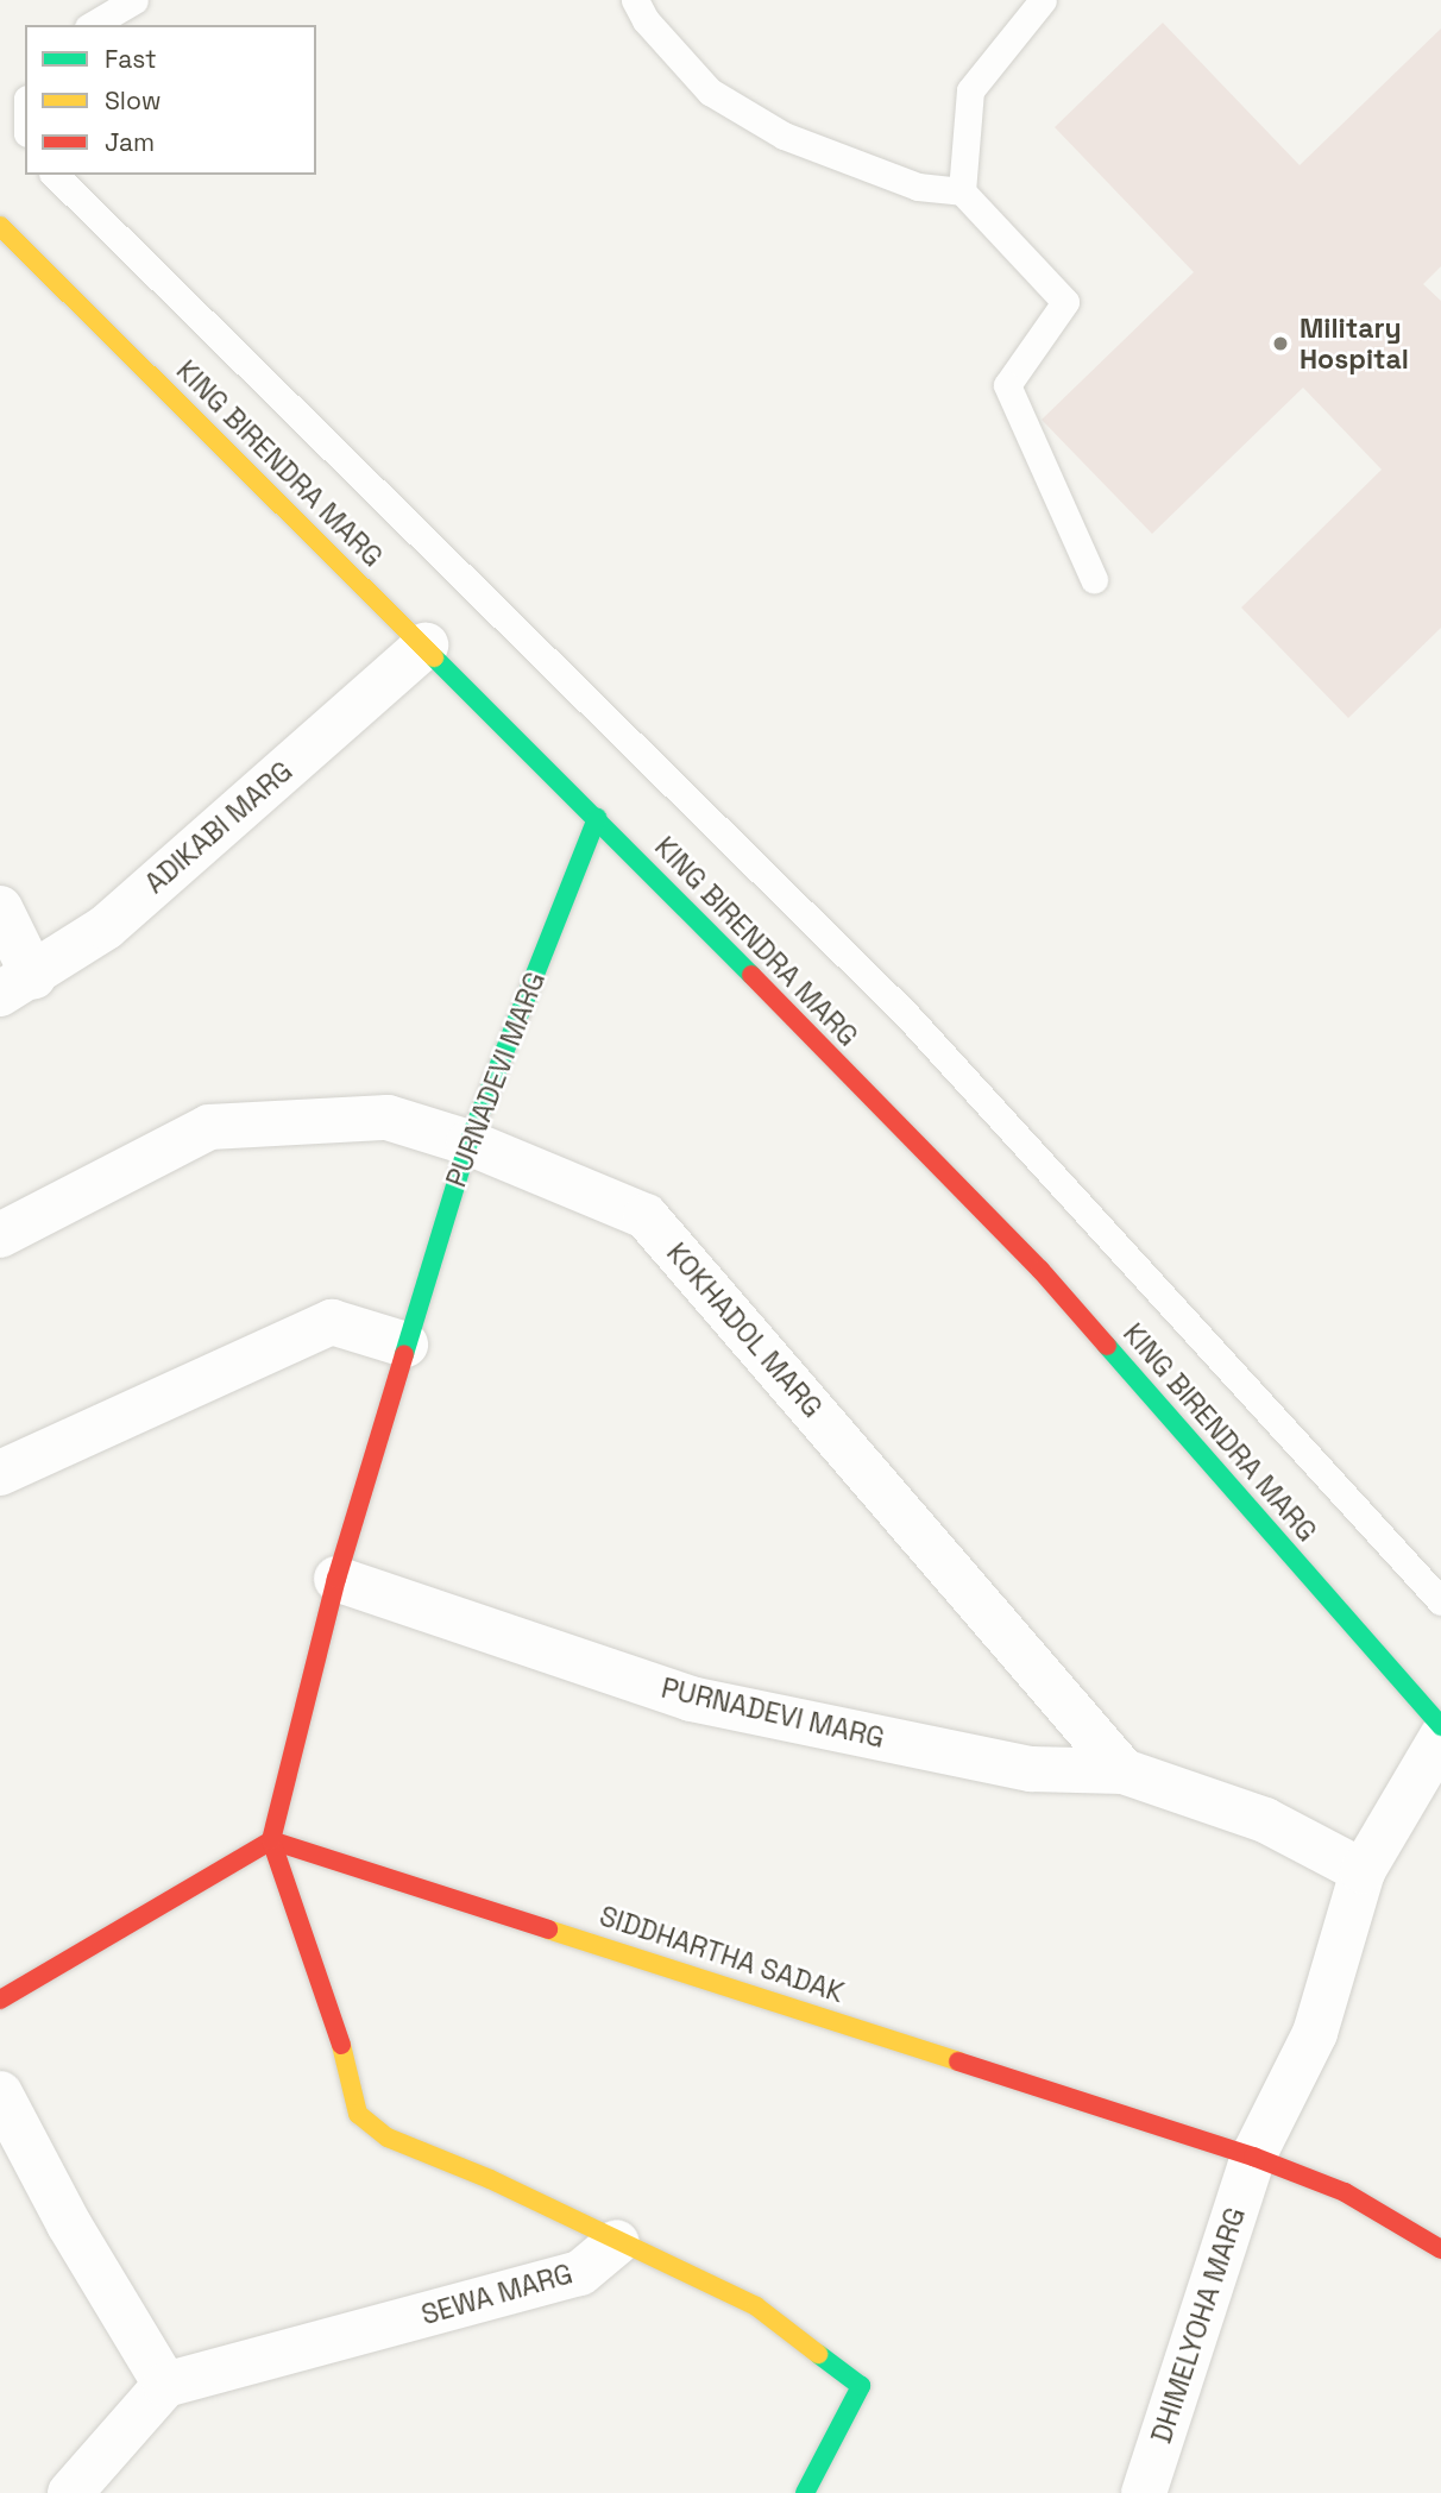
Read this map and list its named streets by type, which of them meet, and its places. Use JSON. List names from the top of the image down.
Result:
{
  "streets": {
    "street": [
      "KING BIRENDRA MARG",
      "ADIKABI MARG",
      "PURNADEVI MARG",
      "KOKHADOL MARG",
      "SIDDHARTHA SADAK",
      "SEWA MARG",
      "DHIMELYOHA MARG"
    ]
  },
  "crossings": [
    ["KING BIRENDRA MARG", "ADIKABI MARG"],
    ["KING BIRENDRA MARG", "PURNADEVI MARG"],
    ["PURNADEVI MARG", "KOKHADOL MARG"],
    ["PURNADEVI MARG", "SIDDHARTHA SADAK"],
    ["SIDDHARTHA SADAK", "DHIMELYOHA MARG"]
  ],
  "places": ["Military Hospital"],
  "legend": ["Fast", "Slow", "Jam"]
}
